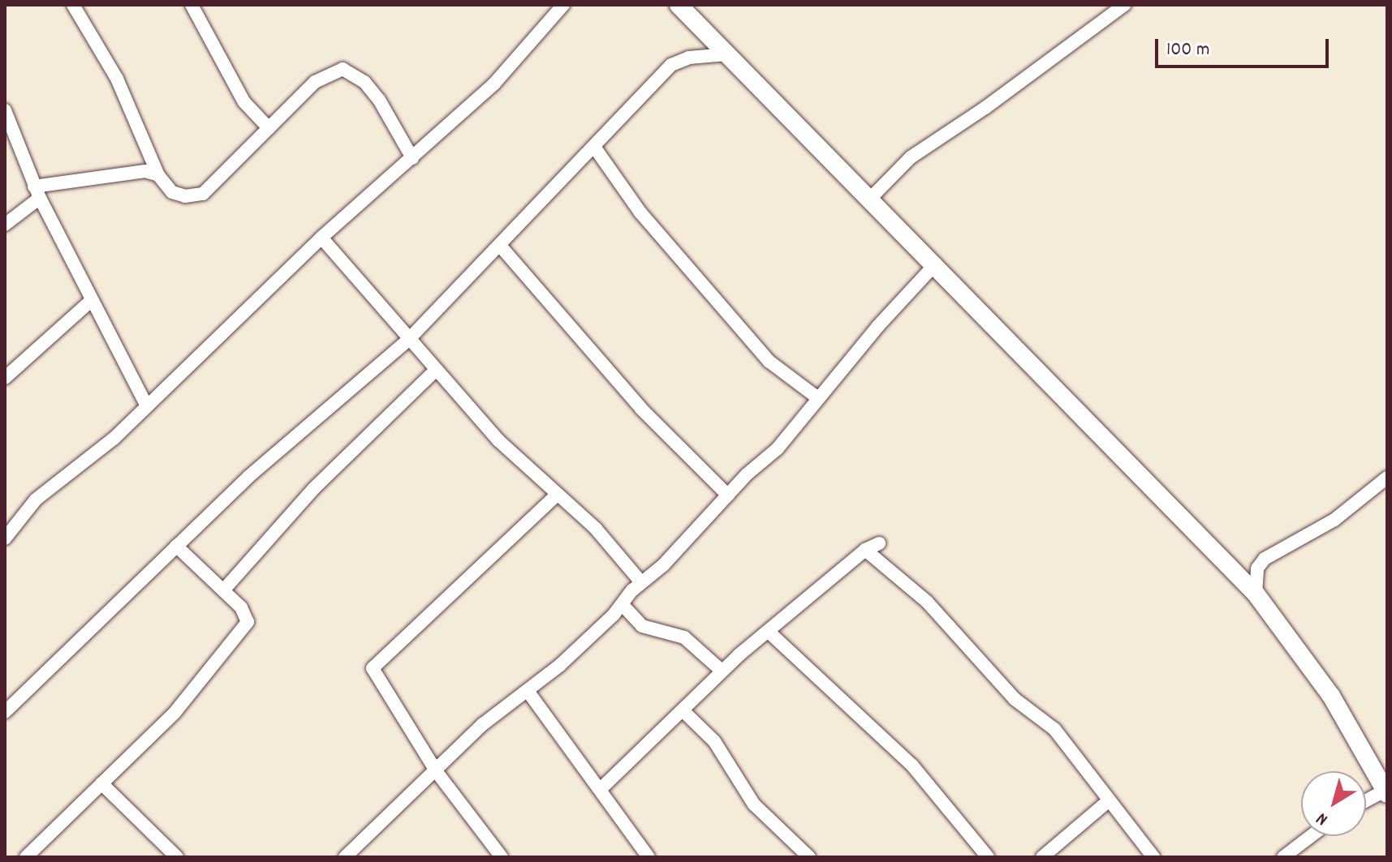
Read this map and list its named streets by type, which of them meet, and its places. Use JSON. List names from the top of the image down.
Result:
{
  "scale_bar": "100 m",
  "north": "bottom left"
}
